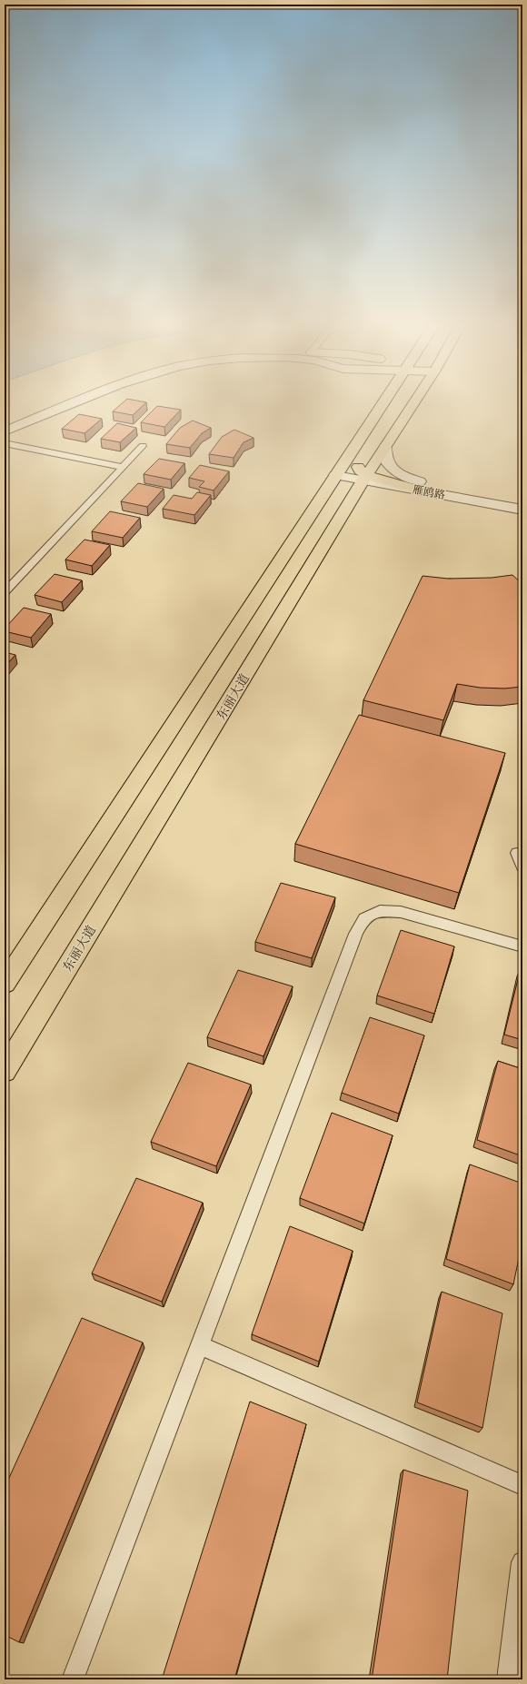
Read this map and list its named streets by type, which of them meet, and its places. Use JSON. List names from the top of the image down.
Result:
{
  "streets": {
    "highway": ["东丽大道"],
    "street": ["雁鸥路"]
  },
  "crossings": [
    ["雁鸥路", "东丽大道"]
  ]
}
